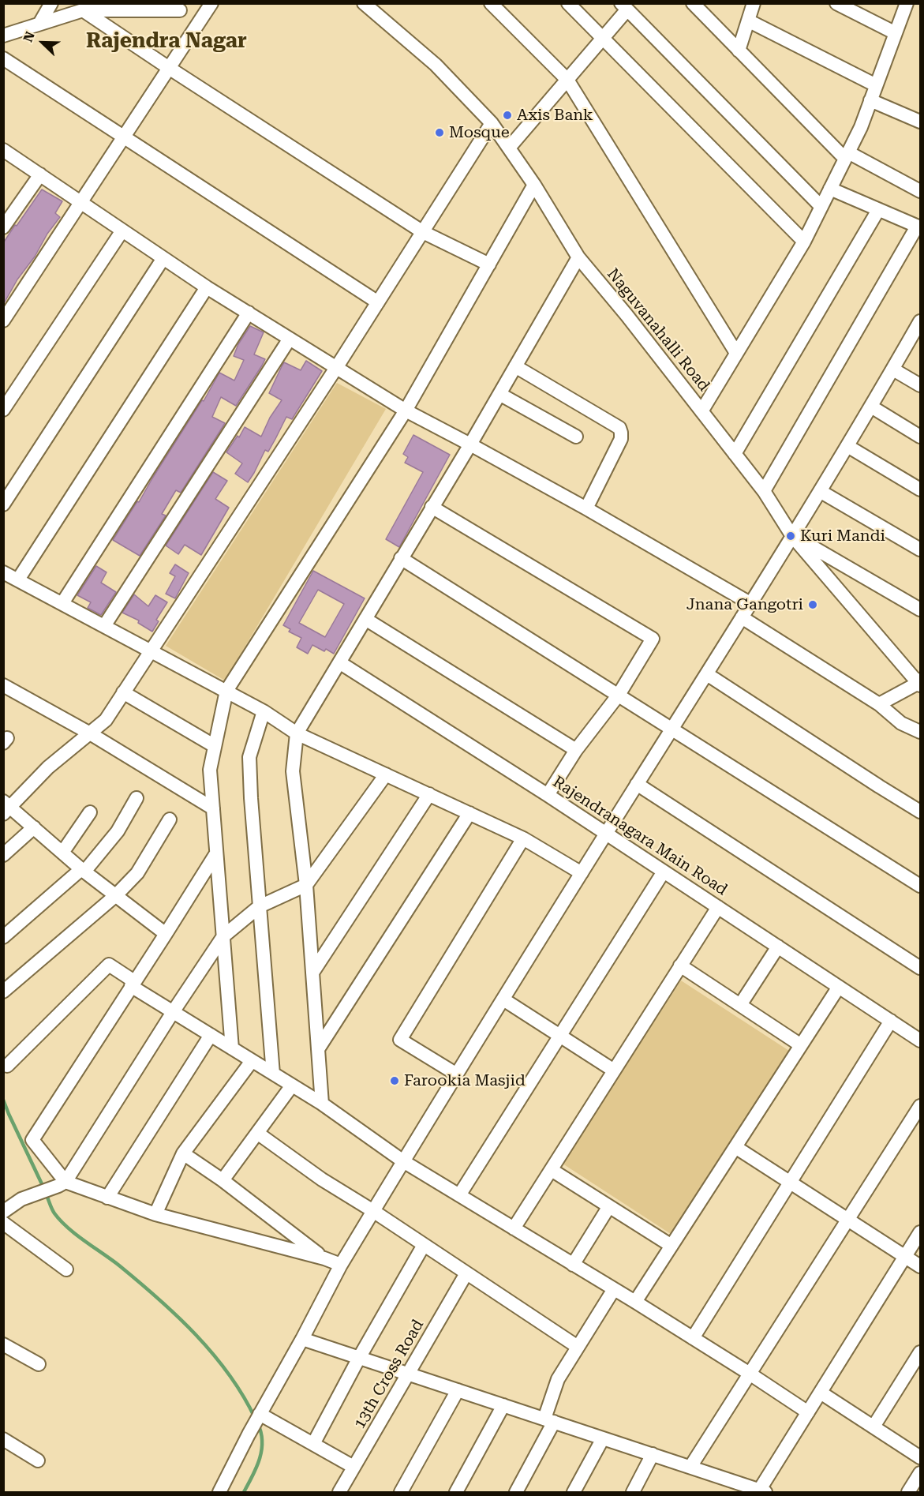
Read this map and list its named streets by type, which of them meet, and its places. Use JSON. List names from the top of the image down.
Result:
{
  "streets": {
    "street": ["Naguvanahalli Road", "Rajendranagara Main Road", "13th Cross Road"]
  },
  "districts": ["Rajendra Nagar"],
  "places": [
    "Axis Bank",
    "Mosque",
    "Kuri Mandi",
    "Jnana Gangotri",
    "Farookia Masjid"
  ],
  "north": "top left"
}
